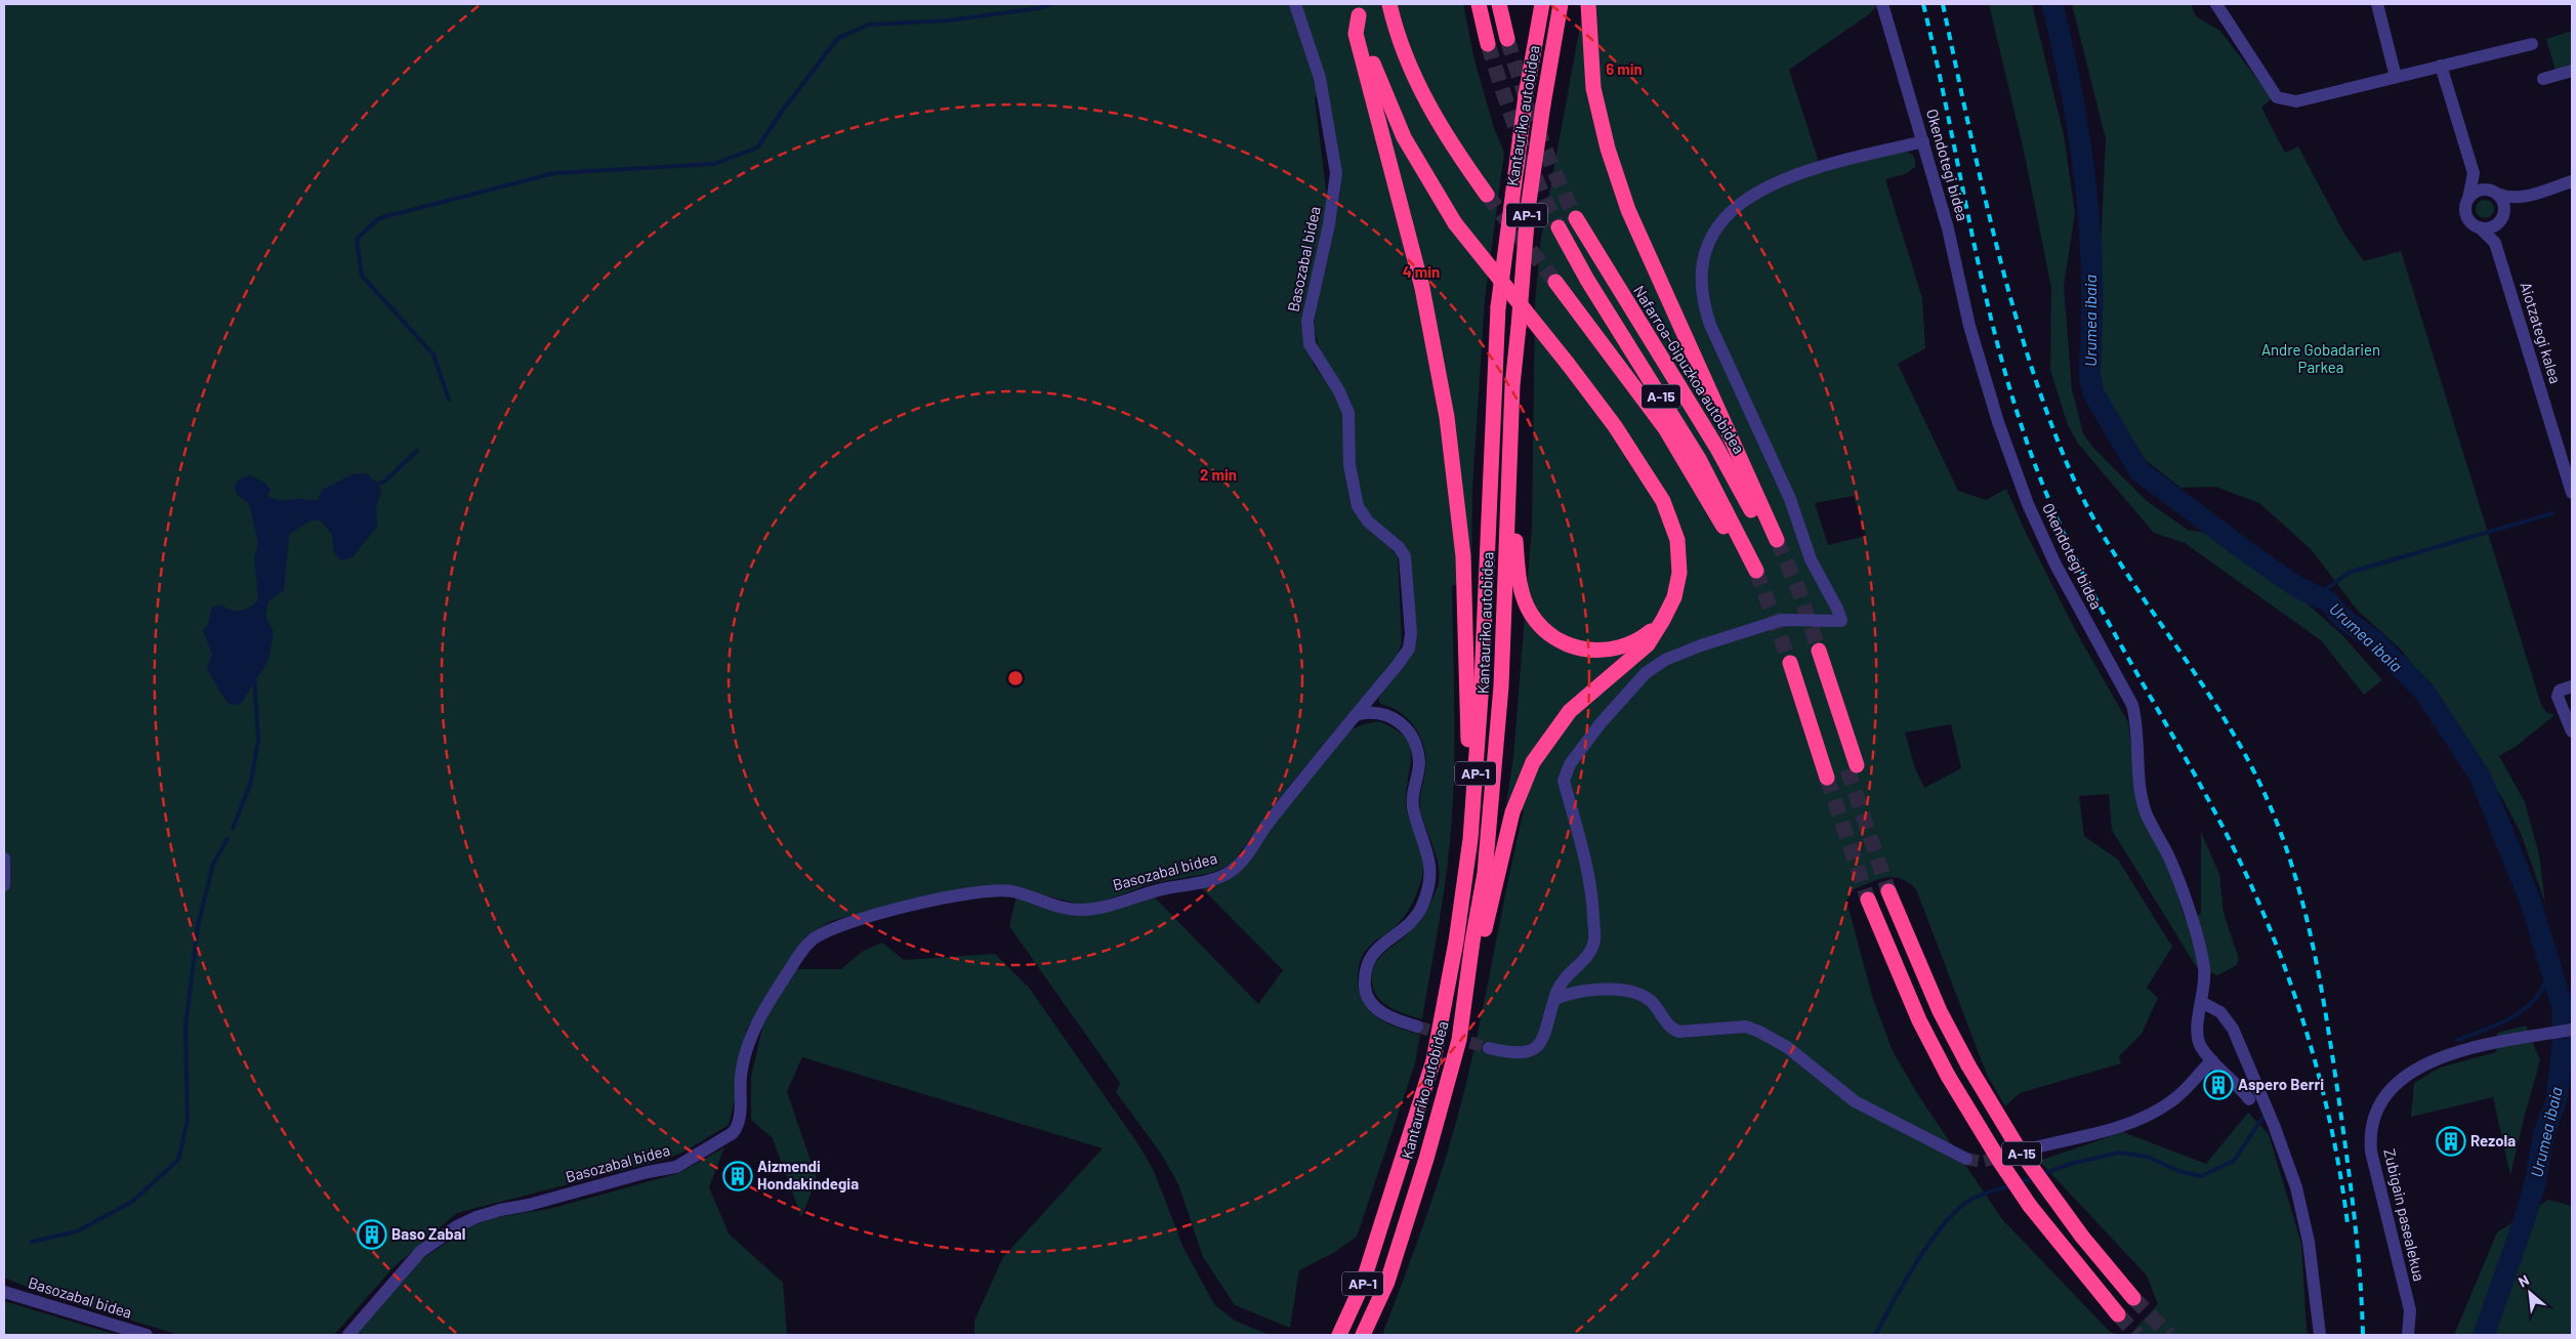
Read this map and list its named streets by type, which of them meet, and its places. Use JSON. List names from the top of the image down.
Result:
{
  "streets": {
    "highway": [
      "Kantauriko autobidea",
      "AP-1",
      "Nafarroa-Gipuzkoa autobidea",
      "A-15"
    ],
    "street": [
      "Okendotegi bidea",
      "Basozabal bidea",
      "Aiotzategi kalea",
      "Zubigain pasealekua"
    ]
  },
  "water": ["Urumea ibaia"],
  "parks": ["Andre Gobadarien Parkea"],
  "places": {
    "building": [
      "Aspero Berri",
      "Rezola",
      "Aizmendi Hondakindegia",
      "Baso Zabal"
    ]
  },
  "north": "top left",
  "rings": ["6 min", "4 min", "2 min"]
}
